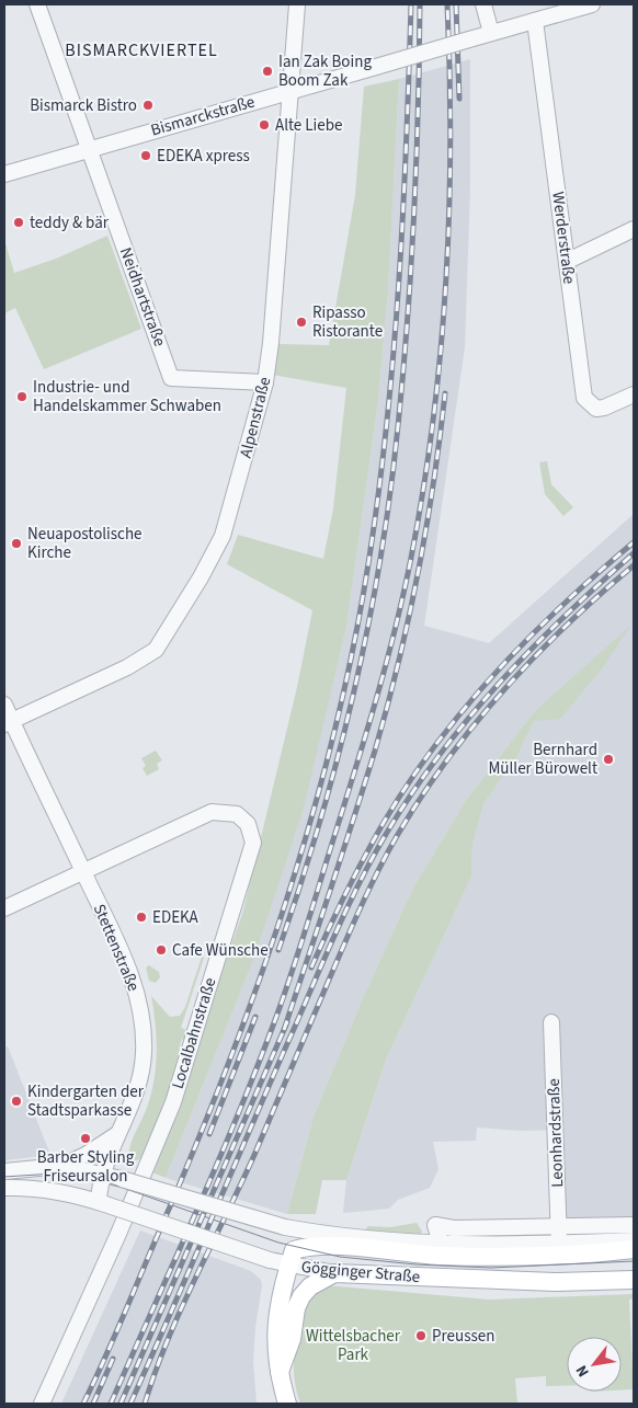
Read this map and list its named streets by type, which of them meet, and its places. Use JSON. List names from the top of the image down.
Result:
{
  "streets": {
    "main road": ["Gögginger Straße"],
    "street": [
      "Bismarckstraße",
      "Werderstraße",
      "Neidhartstraße",
      "Alpenstraße",
      "Stettenstraße",
      "Localbahnstraße",
      "Leonhardstraße"
    ]
  },
  "crossings": [
    ["Bismarckstraße", "Werderstraße"],
    ["Bismarckstraße", "Neidhartstraße"],
    ["Bismarckstraße", "Alpenstraße"],
    ["Neidhartstraße", "Alpenstraße"],
    ["Alpenstraße", "Stettenstraße"],
    ["Stettenstraße", "Localbahnstraße"],
    ["Stettenstraße", "Gögginger Straße"]
  ],
  "districts": ["BISMARCKVIERTEL"],
  "parks": ["Wittelsbacher Park"],
  "places": [
    "Ian Zak Boing Boom Zak",
    "Bismarck Bistro",
    "Alte Liebe",
    "EDEKA xpress",
    "teddy & bär",
    "Ripasso Ristorante",
    "Industrie- und Handelskammer Schwaben",
    "Neuapostolische Kirche",
    "Bernhard Müller Bürowelt",
    "EDEKA",
    "Cafe Wünsche",
    "Kindergarten der Stadtsparkasse",
    "Barber Styling Friseursalon",
    "Preussen"
  ],
  "north": "bottom left"
}
